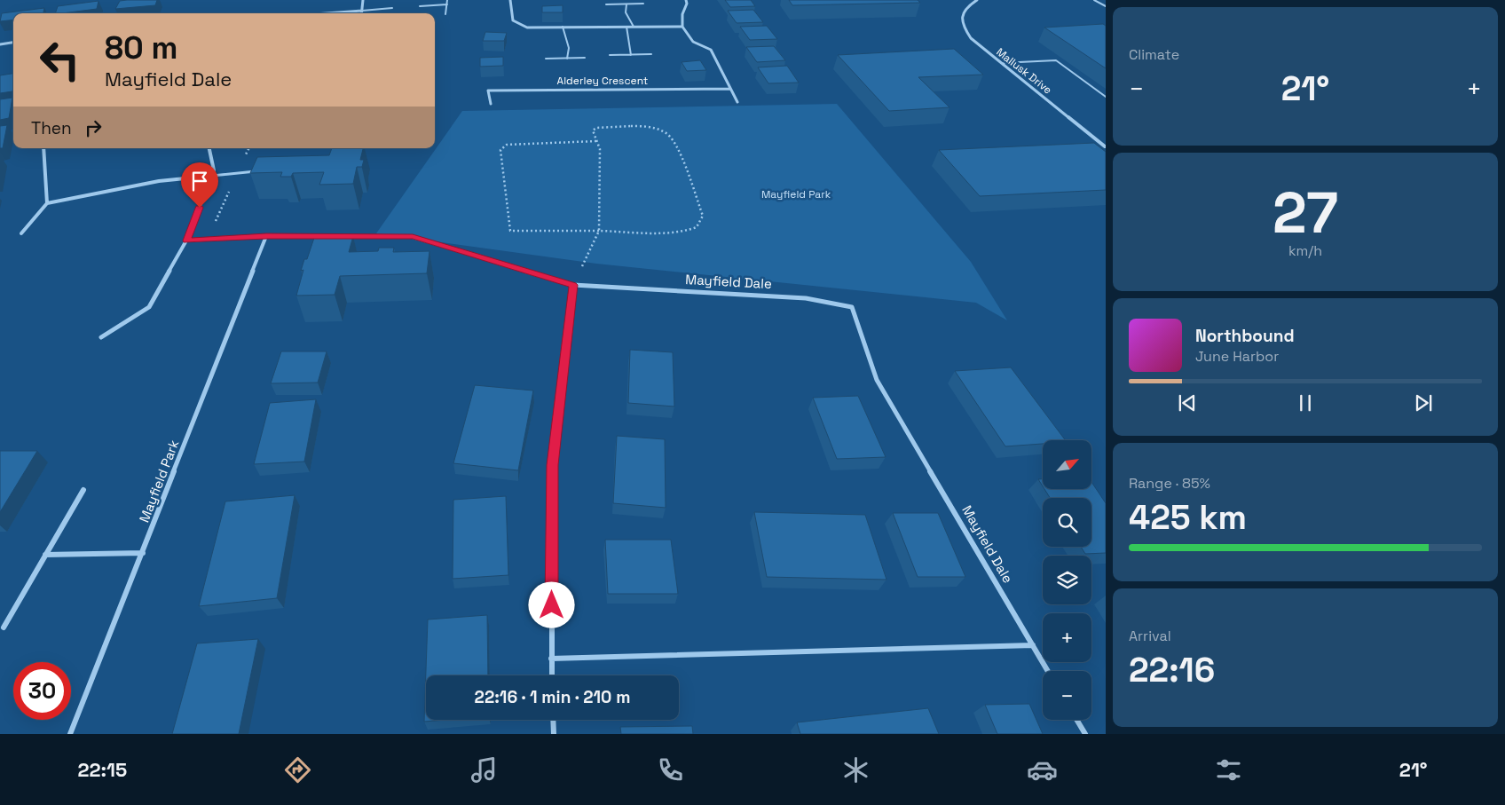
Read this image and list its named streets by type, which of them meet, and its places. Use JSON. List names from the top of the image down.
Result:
{
  "streets": {
    "street": [
      "Mallusk Drive",
      "Alderley Crescent",
      "Mayfield Dale",
      "Mayfield Park"
    ]
  },
  "crossings": [
    ["Mayfield Dale", "Mayfield Park"]
  ],
  "parks": ["Mayfield Park"],
  "north": "top right",
  "page": {
    "tile": [
      "Climate",
      ["27", "km/h"],
      ["Range · 85%", "425 km"],
      ["Arrival", "22:16"]
    ],
    "turn": ["80 m", "Mayfield Dale"],
    "heat": ["−", "21°", "+"],
    "then": "Then",
    "song": ["Northbound", "June Harbor"],
    "map_buttons": ["+", "−"],
    "limit": "30",
    "trip": "22:16 · 1 min · 210 m",
    "tabs": ["22:15", "21°"]
  }
}
